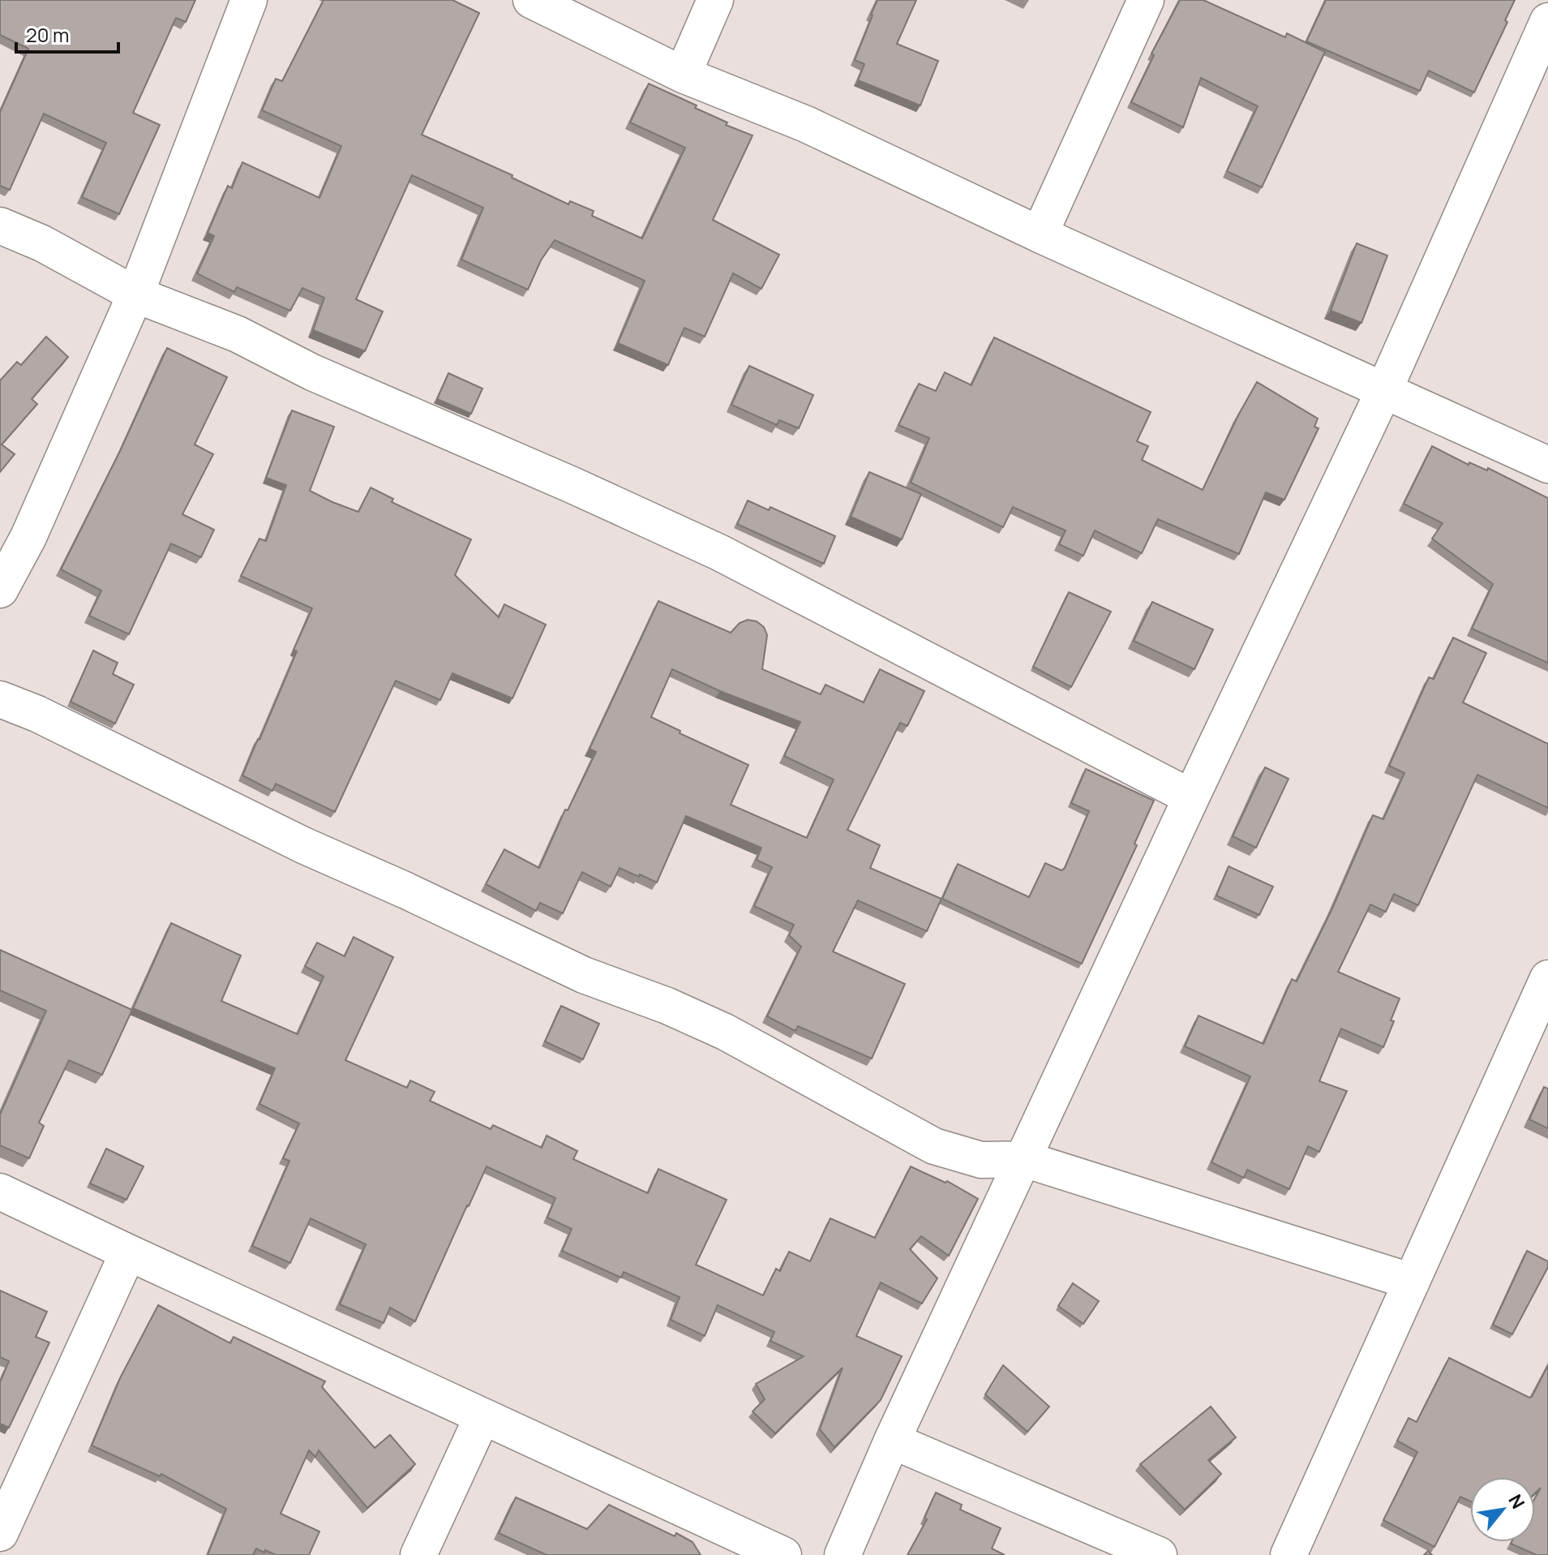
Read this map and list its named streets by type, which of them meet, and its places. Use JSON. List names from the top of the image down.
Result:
{
  "scale_bar": "20 m",
  "north": "top right"
}
